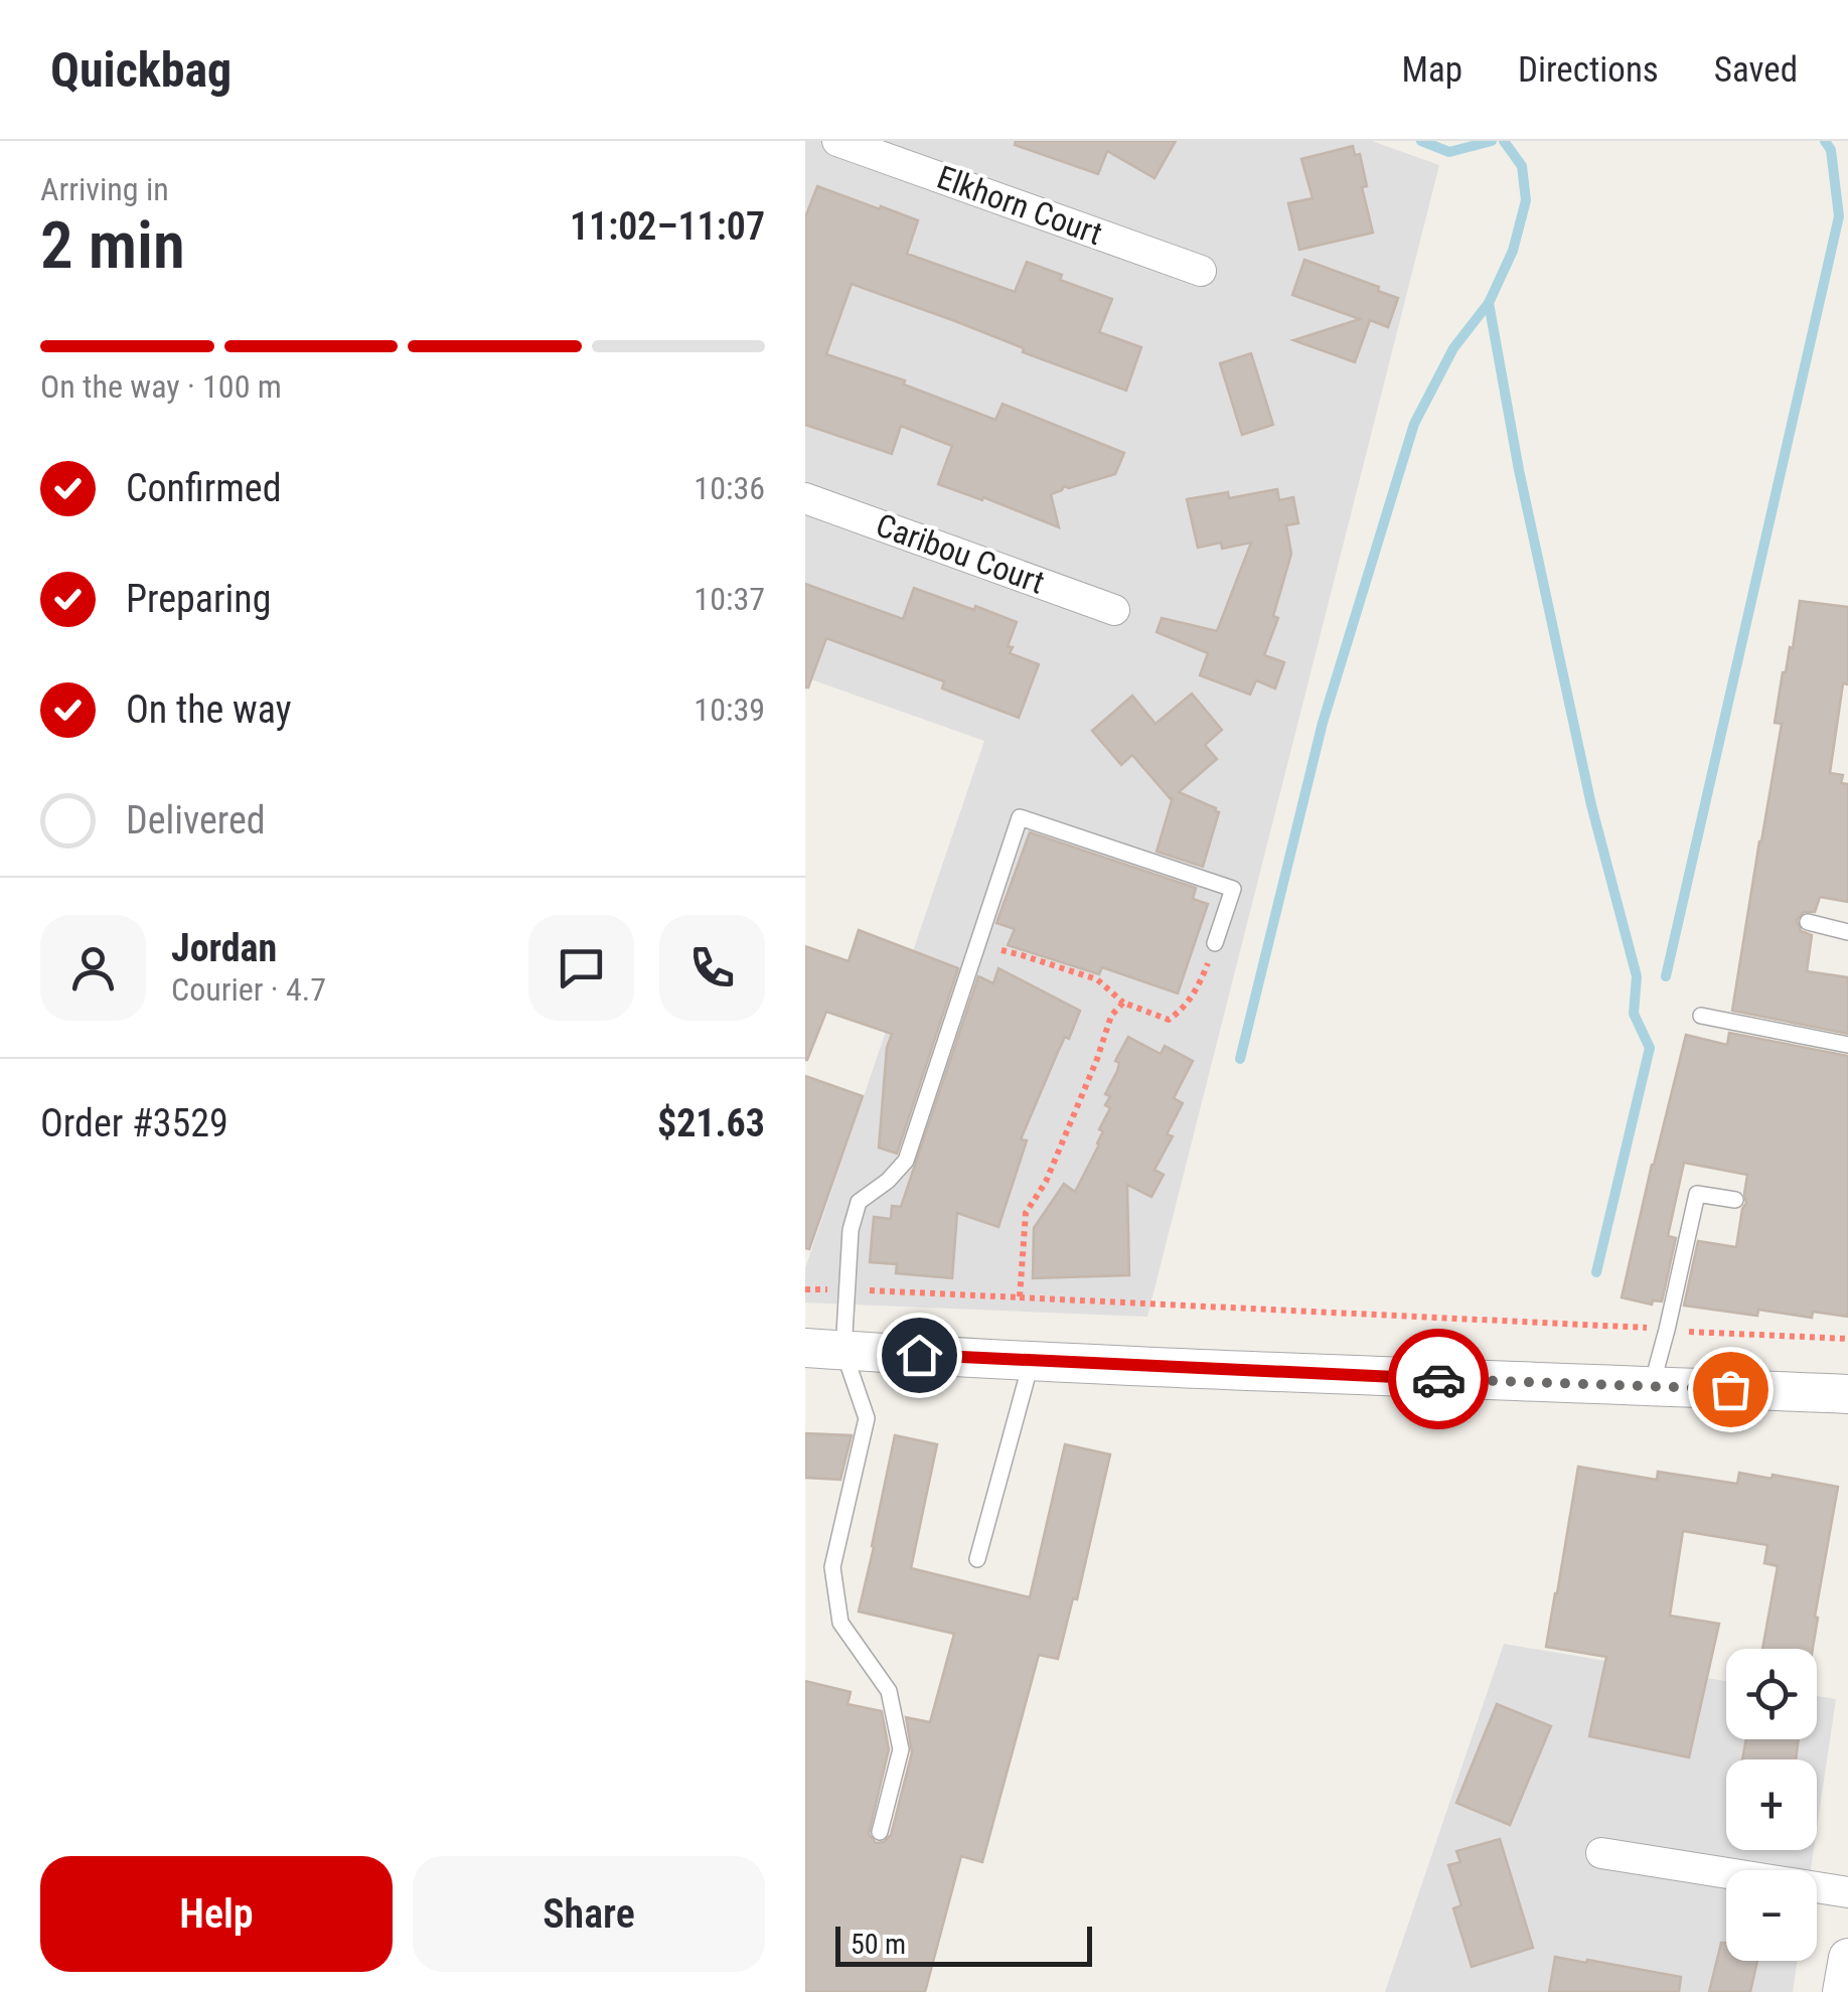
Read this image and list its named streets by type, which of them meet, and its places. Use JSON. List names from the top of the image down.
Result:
{
  "streets": {
    "street": ["Elkhorn Court", "Caribou Court"]
  },
  "scale_bar": "50 m",
  "page": {
    "header": "Quickbag",
    "nav": ["Map", "Directions", "Saved"],
    "heading": ["2 min", "Arriving in", "11:02–11:07"],
    "panel": [
      "Jordan",
      "Courier · 4.7",
      "Order #3529",
      "$21.63"
    ],
    "bar": "On the way · 100 m",
    "list": [
      ["Confirmed", "10:36"],
      ["Preparing", "10:37"],
      ["On the way", "10:39"],
      "Delivered"
    ],
    "map_buttons": ["+", "−"],
    "buttons": ["Help", "Share"],
    "scale": "50 m"
  }
}
